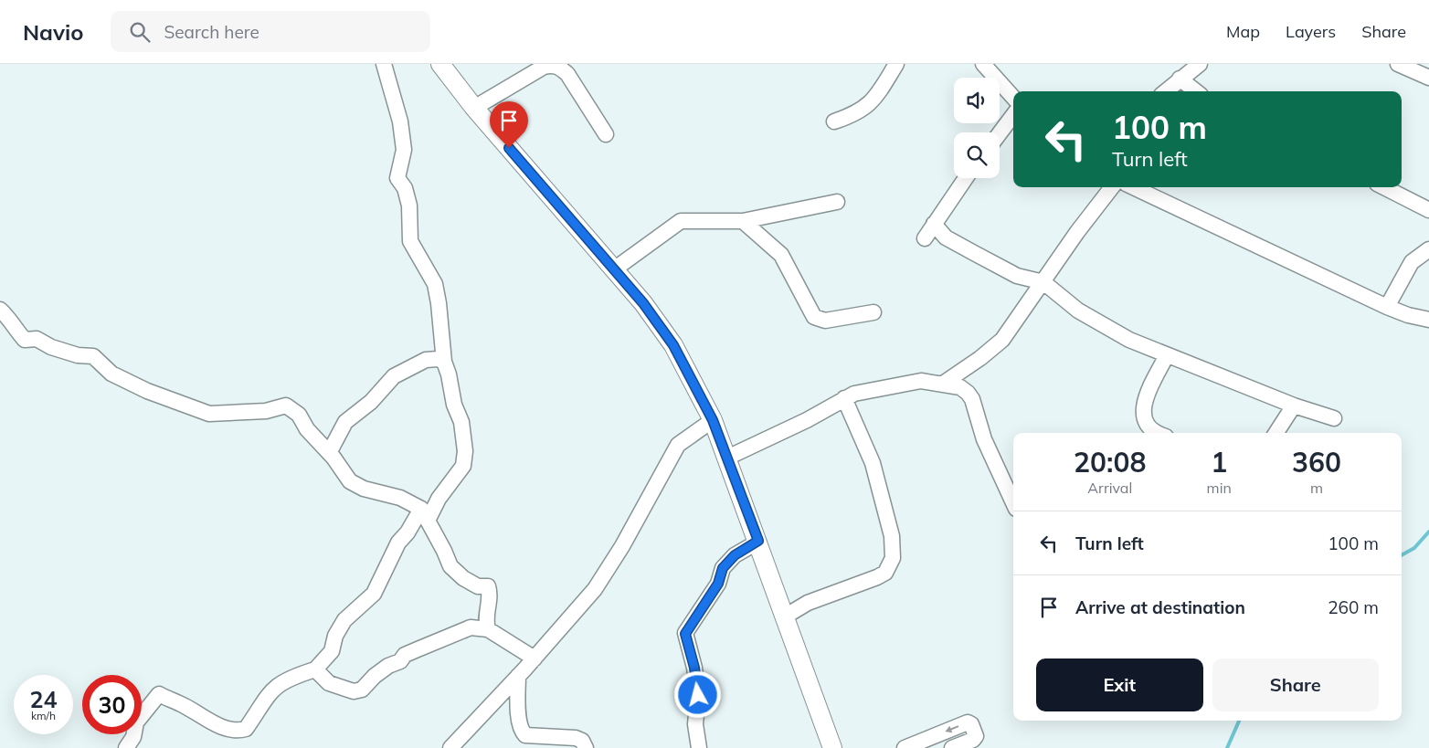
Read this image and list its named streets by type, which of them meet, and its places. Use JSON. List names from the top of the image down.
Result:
{
  "page": {
    "header": "Navio",
    "search": "Search here",
    "nav": ["Map", "Layers", "Share"],
    "turn": ["100 m", "Turn left"],
    "eta": [
      "20:08",
      "Arrival",
      "1",
      "min",
      "360",
      "m"
    ],
    "list": [
      {
        "name": "Turn left",
        "value": "100 m"
      },
      {
        "name": "Arrive at destination",
        "value": "260 m"
      }
    ],
    "buttons": ["Exit", "Share"],
    "speed": "24 km/h",
    "limit": "30"
  }
}
